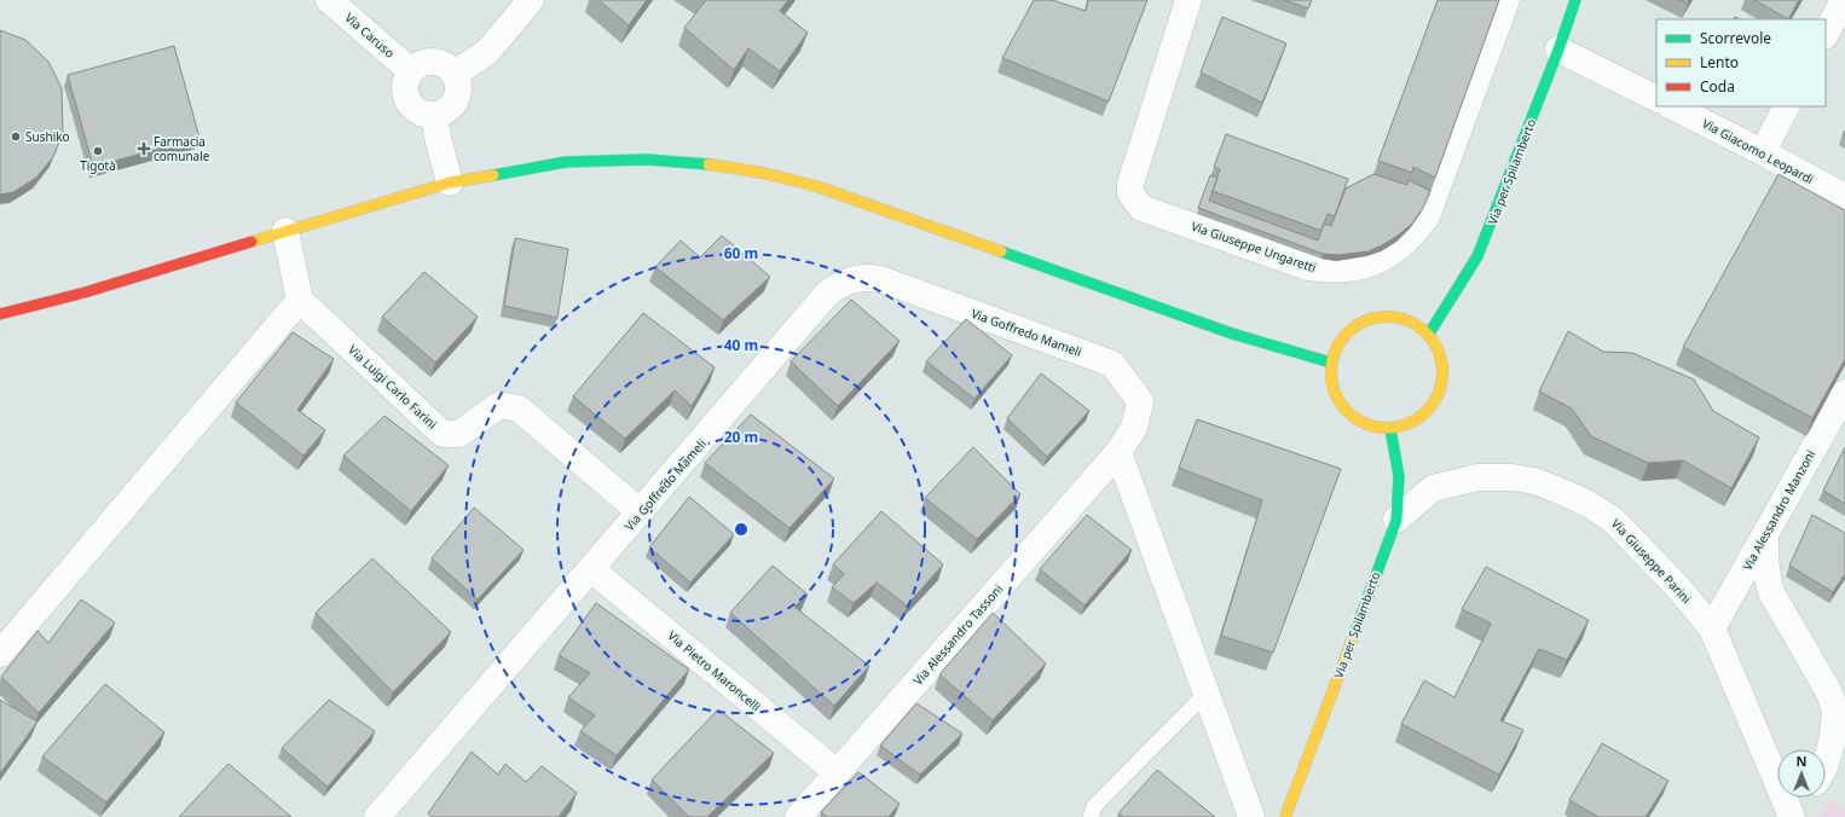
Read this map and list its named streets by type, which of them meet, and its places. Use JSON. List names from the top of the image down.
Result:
{
  "streets": {
    "main road": ["Via per Spilamberto"],
    "street": [
      "Via Caruso",
      "Via Giacomo Leopardi",
      "Via Giuseppe Ungaretti",
      "Via Goffredo Mameli",
      "Via Luigi Carlo Farini",
      "Via Alessandro Manzoni",
      "Via Giuseppe Parini",
      "Via Alessandro Tassoni",
      "Via Pietro Maroncelli"
    ]
  },
  "crossings": [
    ["Via per Spilamberto", "Via Giuseppe Parini"],
    ["Via Goffredo Mameli", "Via Luigi Carlo Farini"],
    ["Via Goffredo Mameli", "Via Alessandro Tassoni"],
    ["Via Goffredo Mameli", "Via Pietro Maroncelli"],
    ["Via Alessandro Manzoni", "Via Giuseppe Parini"],
    ["Via Alessandro Tassoni", "Via Pietro Maroncelli"]
  ],
  "places": {
    "other": ["Sushiko", "Tigotà"],
    "health": ["Farmacia comunale"]
  },
  "legend": ["Scorrevole", "Lento", "Coda"],
  "north": "top",
  "rings": ["60 m", "40 m", "20 m"]
}
